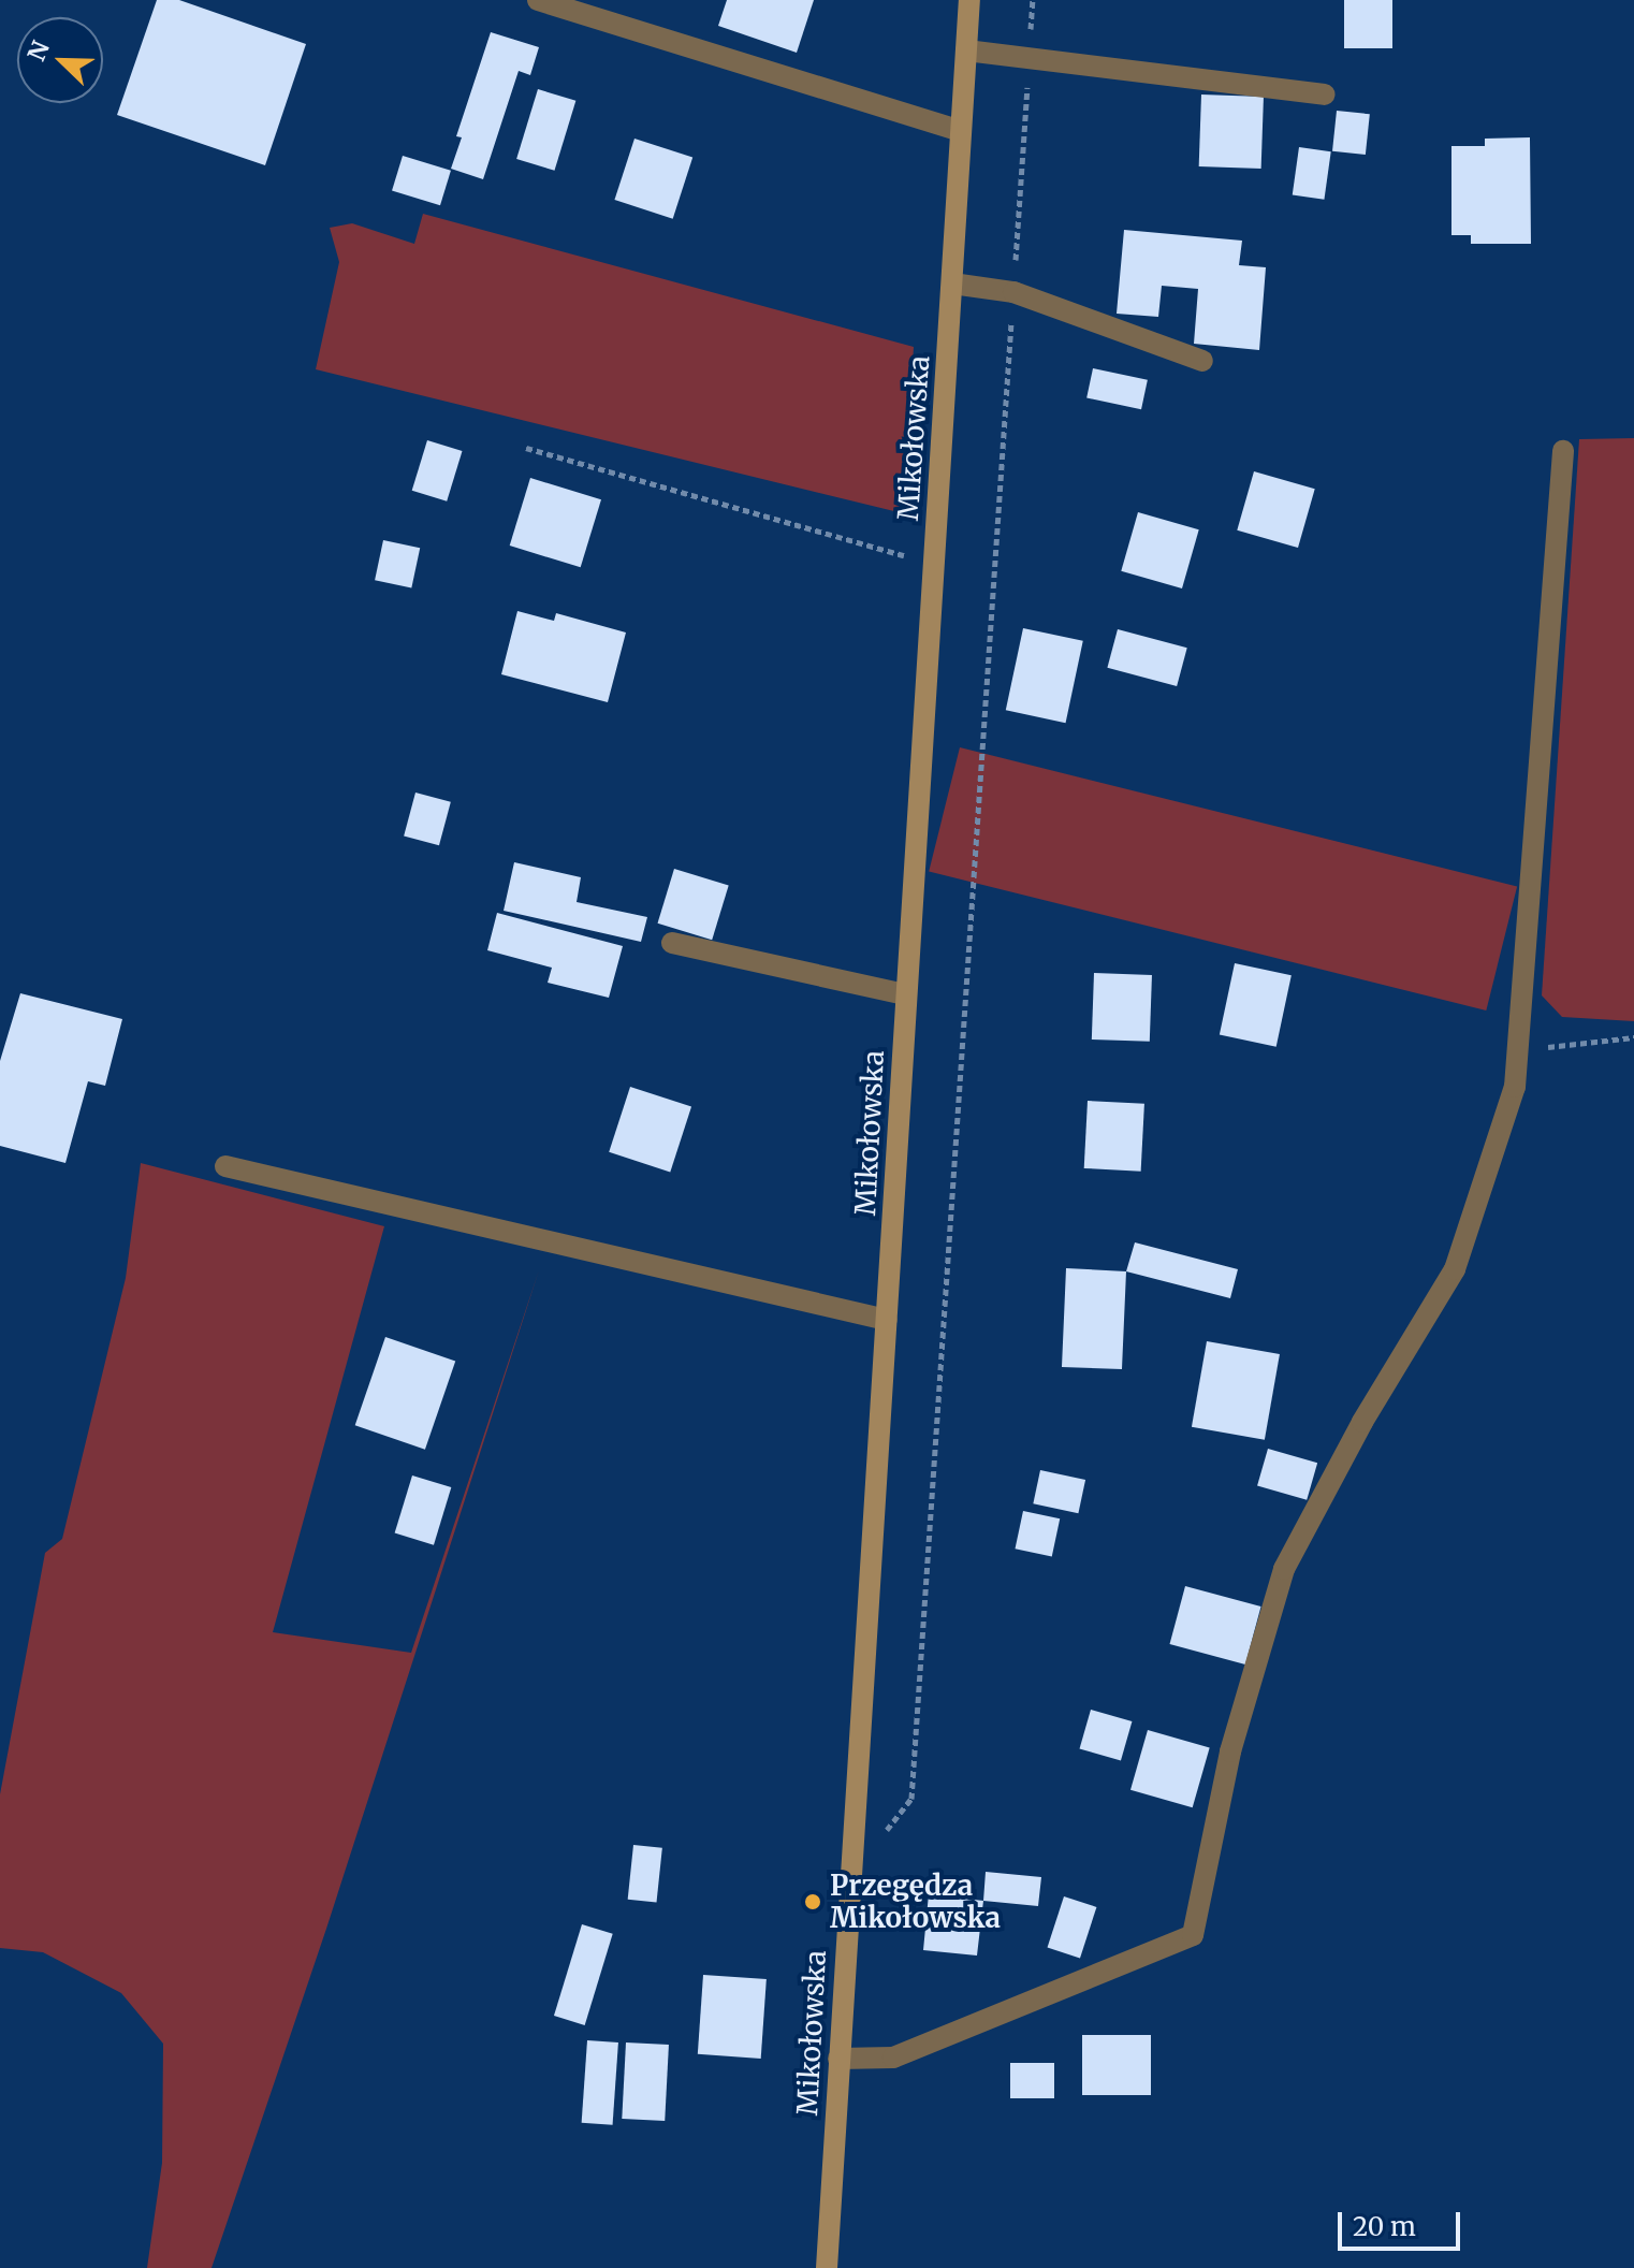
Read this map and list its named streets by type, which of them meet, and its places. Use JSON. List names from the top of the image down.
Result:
{
  "streets": {
    "main road": ["Mikołowska"]
  },
  "places": ["Przegędza Mikołowska"],
  "scale_bar": "20 m",
  "north": "top left"
}
